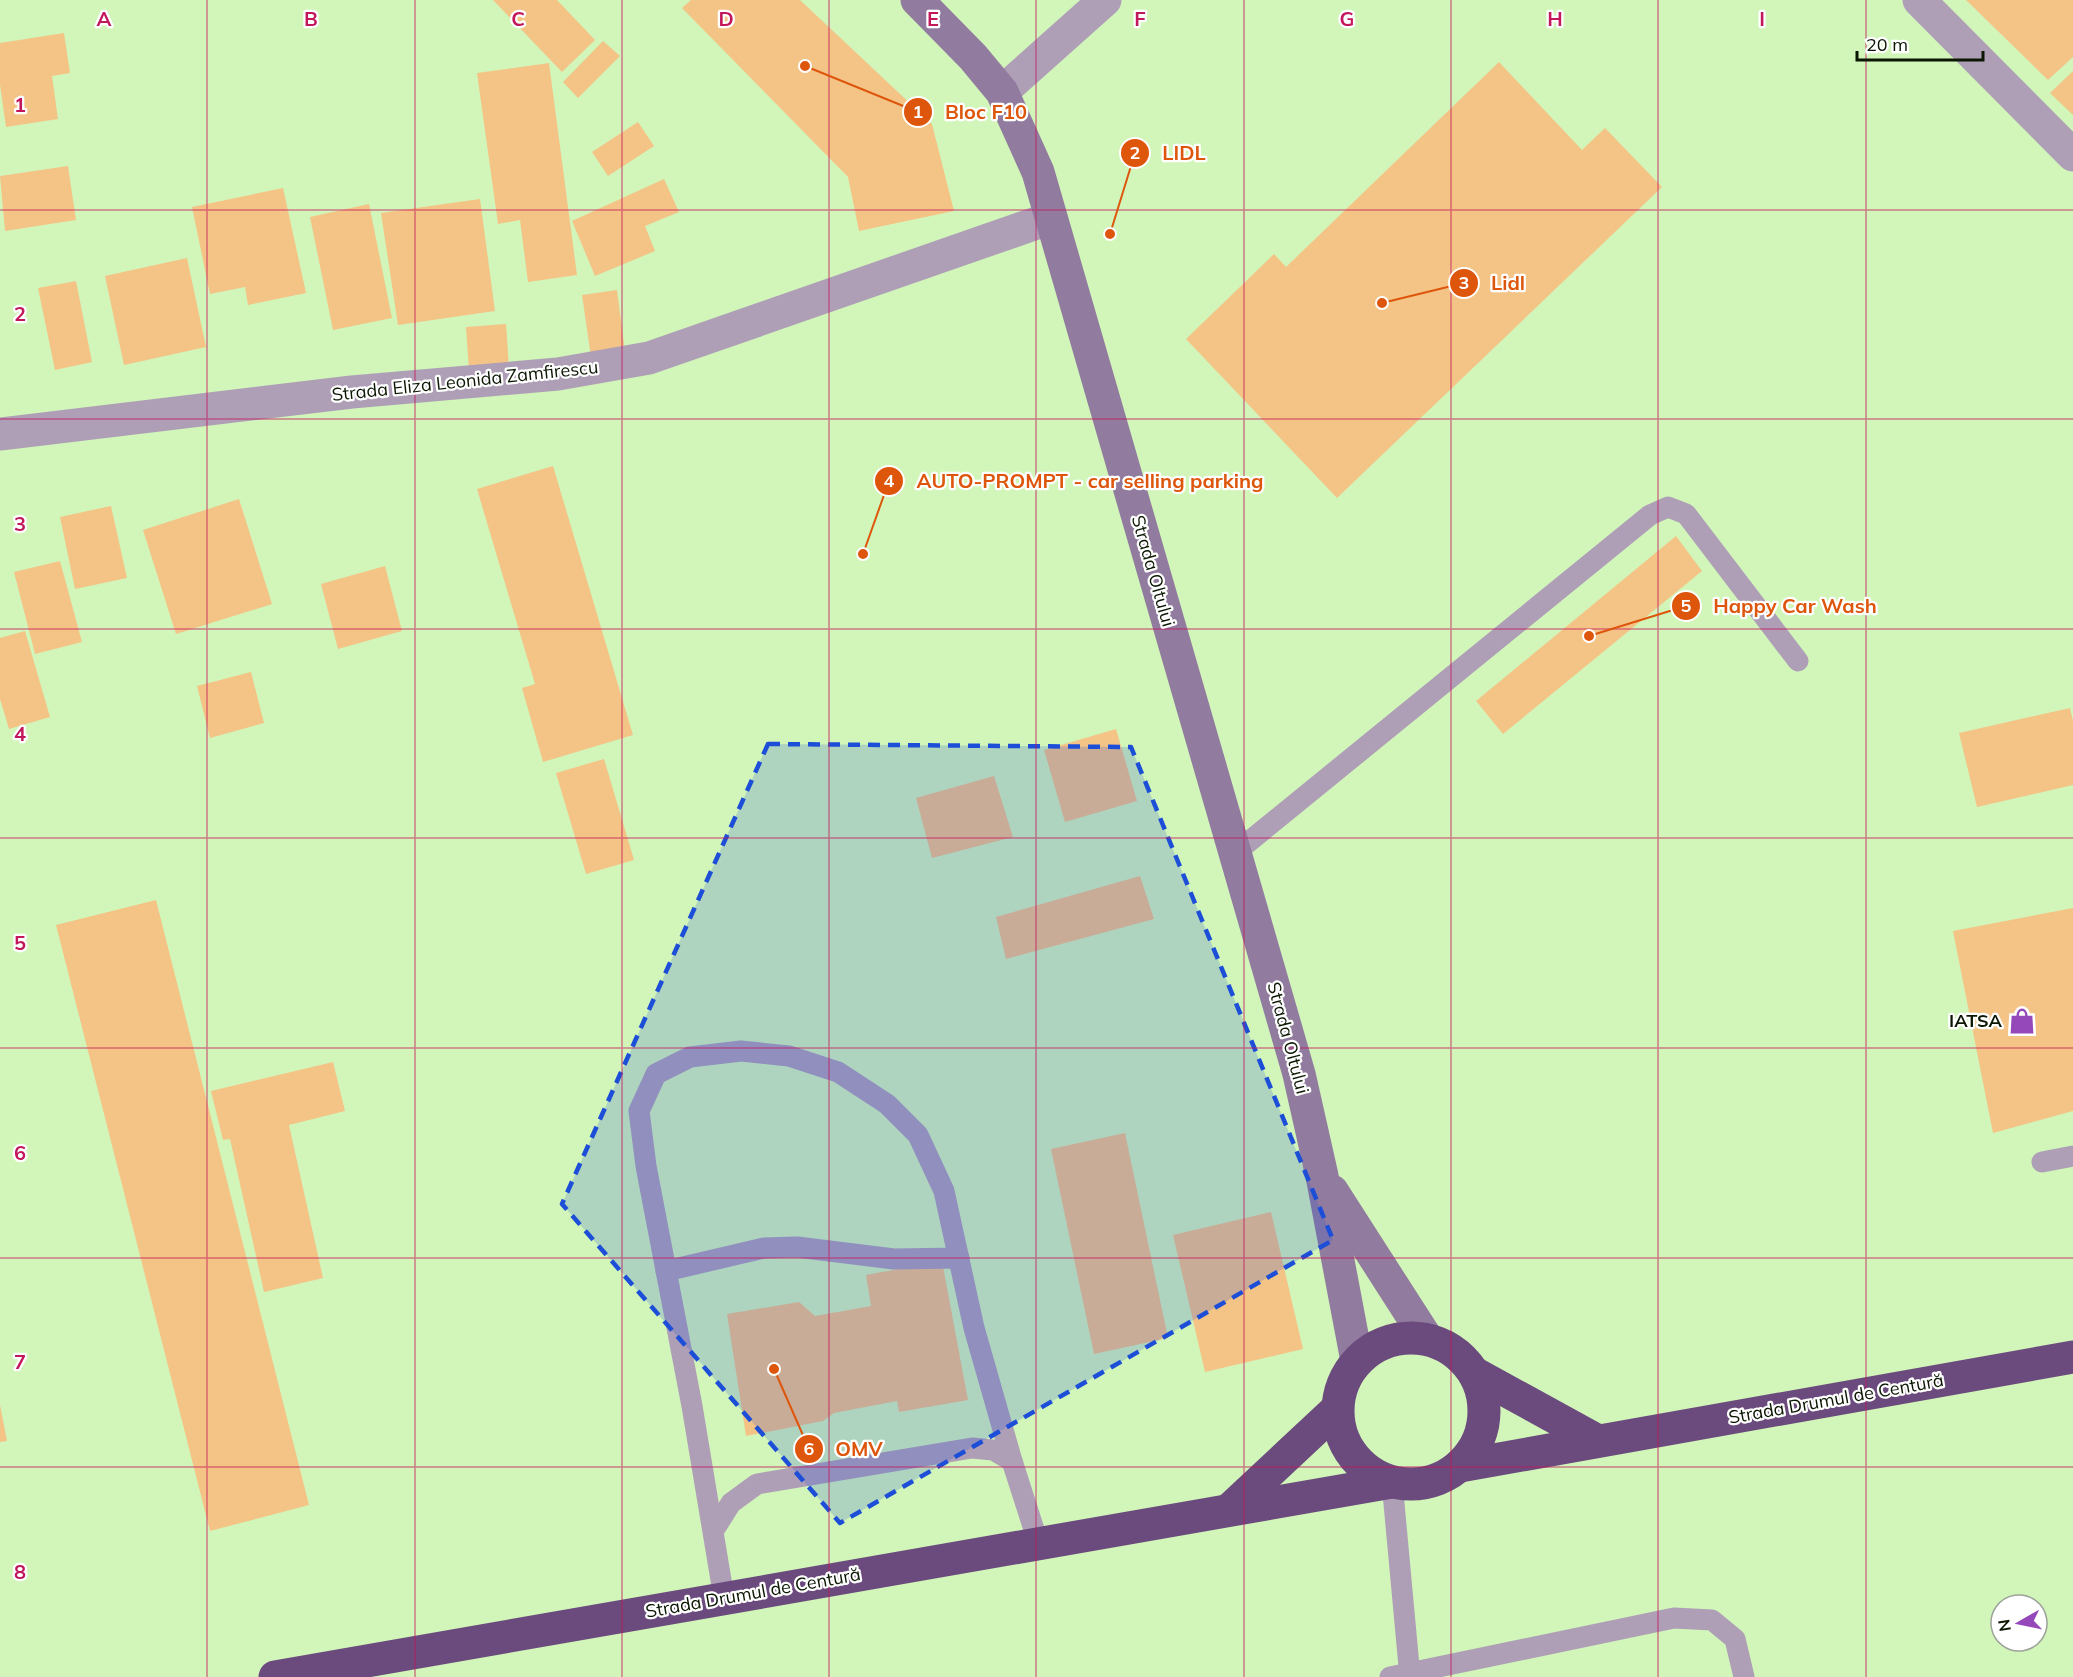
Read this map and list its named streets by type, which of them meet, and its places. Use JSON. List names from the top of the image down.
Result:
{
  "streets": {
    "highway": ["Strada Drumul de Centură"],
    "street": ["Strada Eliza Leonida Zamfirescu", "Strada Oltului"]
  },
  "crossings": [
    ["Strada Eliza Leonida Zamfirescu", "Strada Oltului"],
    ["Strada Oltului", "Strada Drumul de Centură"]
  ],
  "places": {
    "other": [
      "Bloc F10",
      "LIDL",
      "Lidl",
      "AUTO-PROMPT - car selling parking",
      "Happy Car Wash",
      "OMV"
    ],
    "shop": ["IATSA"]
  },
  "scale_bar": "20 m",
  "north": "left",
  "grid": {
    "columns": [
      "A",
      "B",
      "C",
      "D",
      "E",
      "F",
      "G",
      "H",
      "I"
    ],
    "rows": [
      "1",
      "2",
      "3",
      "4",
      "5",
      "6",
      "7",
      "8"
    ]
  }
}
